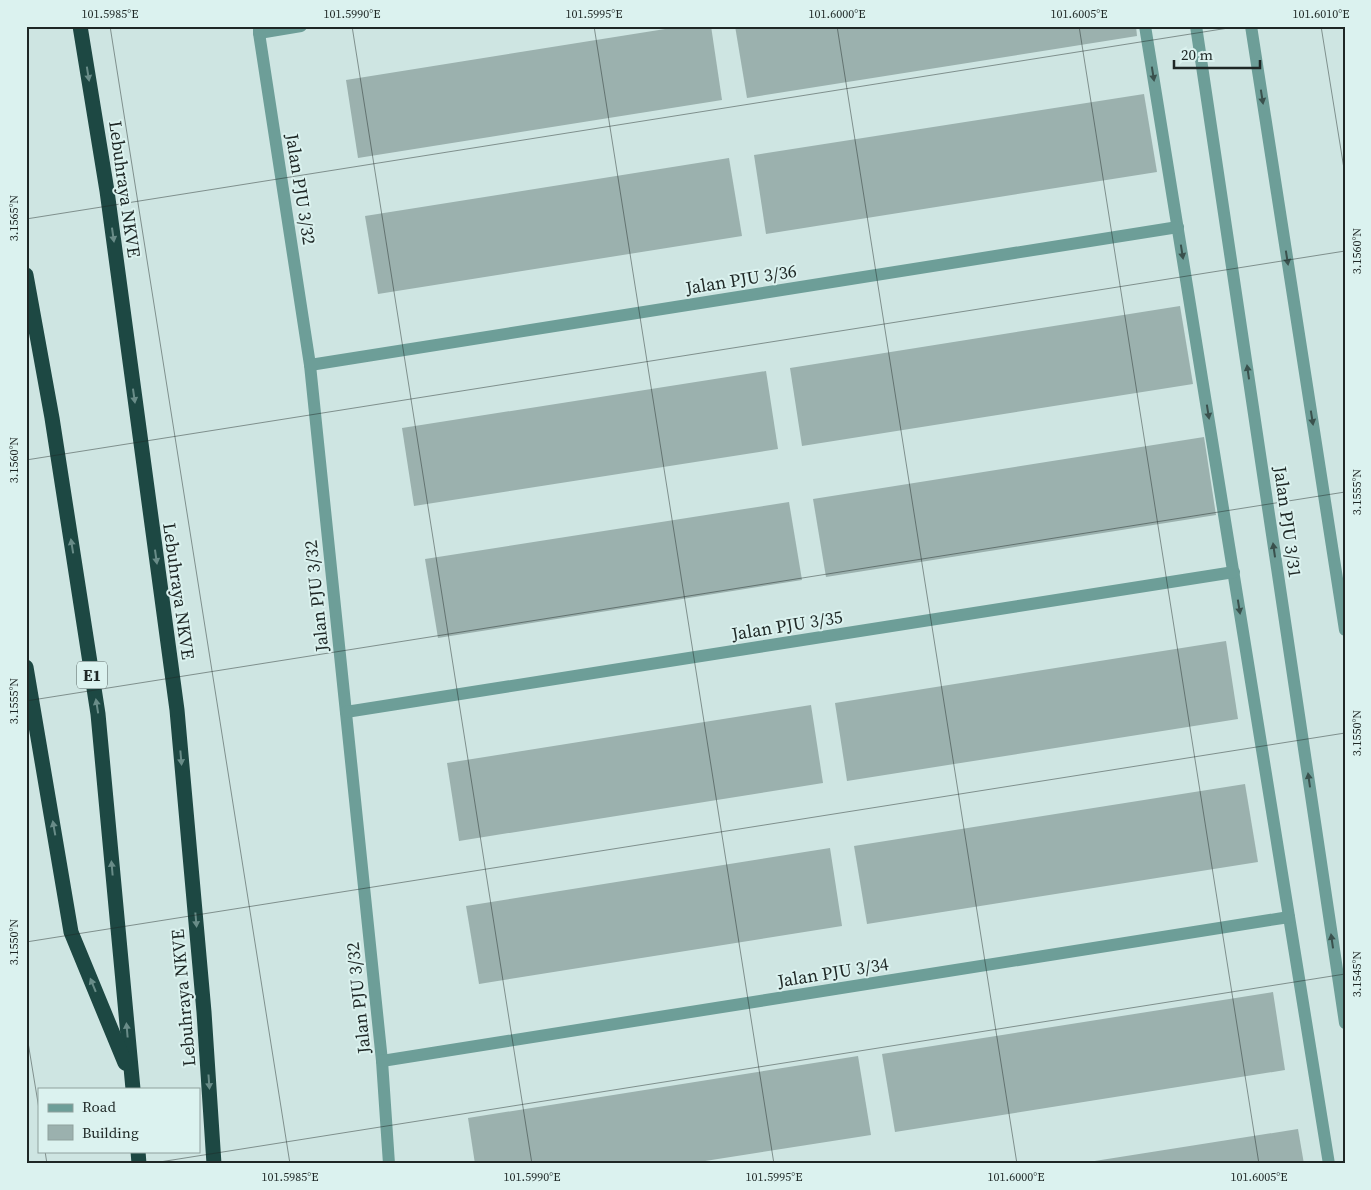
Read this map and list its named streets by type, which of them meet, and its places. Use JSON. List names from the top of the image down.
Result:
{
  "streets": {
    "highway": ["Lebuhraya NKVE", "E1"],
    "street": [
      "Jalan PJU 3/32",
      "Jalan PJU 3/36",
      "Jalan PJU 3/31",
      "Jalan PJU 3/35",
      "Jalan PJU 3/34"
    ]
  },
  "crossings": [
    ["Jalan PJU 3/32", "Jalan PJU 3/36"],
    ["Jalan PJU 3/32", "Jalan PJU 3/35"],
    ["Jalan PJU 3/32", "Jalan PJU 3/34"]
  ],
  "legend": ["Road", "Building"],
  "scale_bar": "20 m",
  "coordinates": [
    "101.5985°E",
    "101.5990°E",
    "101.5995°E",
    "101.6000°E",
    "101.6005°E",
    "101.6010°E",
    "3.1565°N",
    "3.1560°N",
    "3.1555°N",
    "3.1550°N",
    "3.1545°N"
  ]
}
